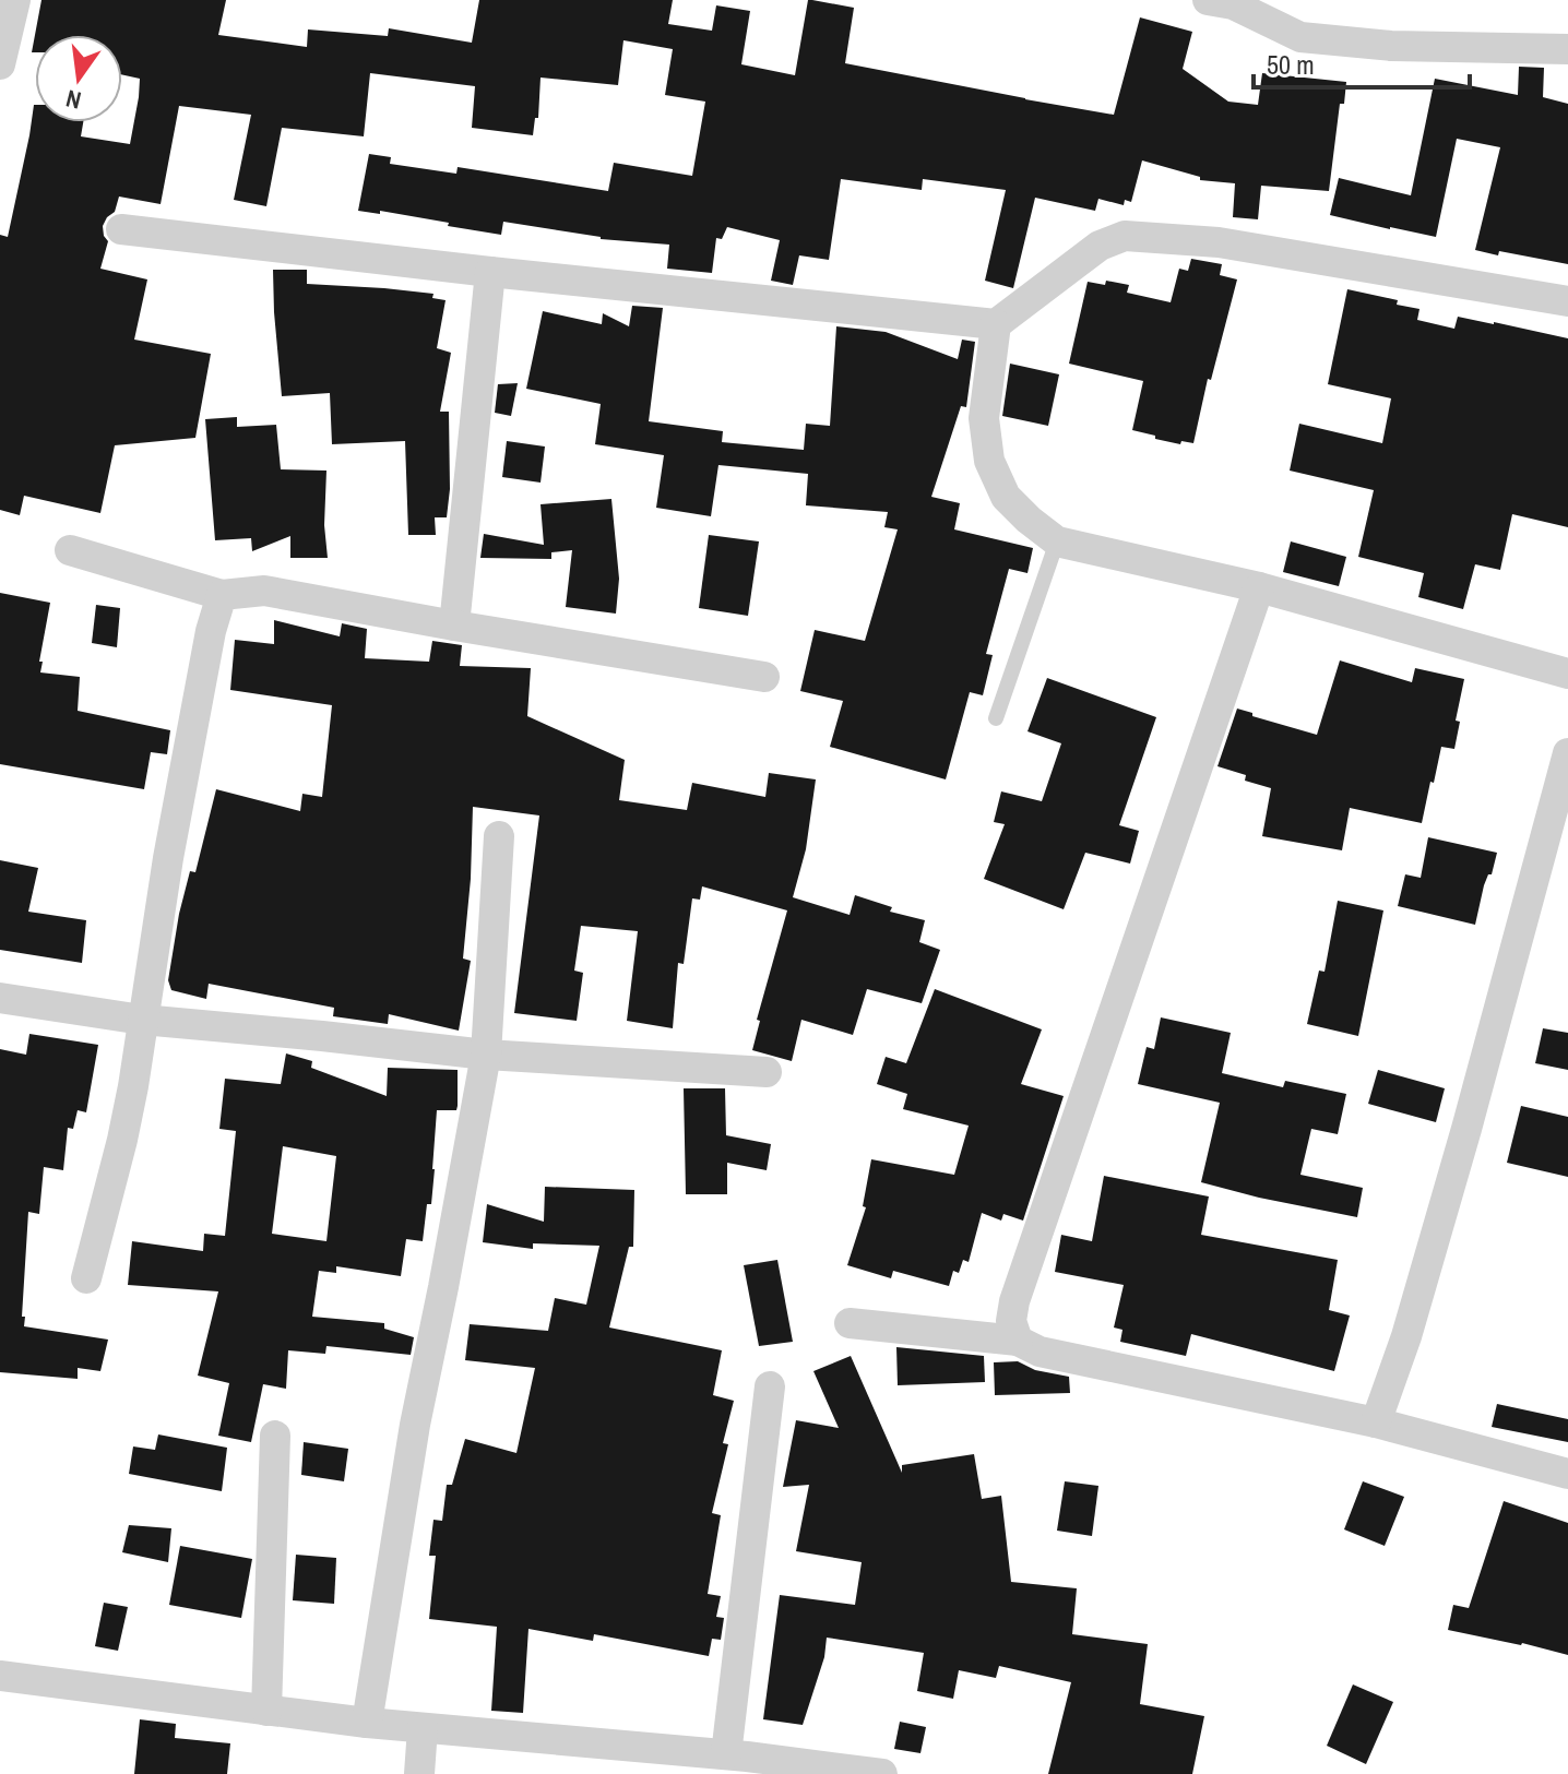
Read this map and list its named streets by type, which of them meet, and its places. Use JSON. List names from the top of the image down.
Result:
{
  "scale_bar": "50 m",
  "north": "bottom"
}
